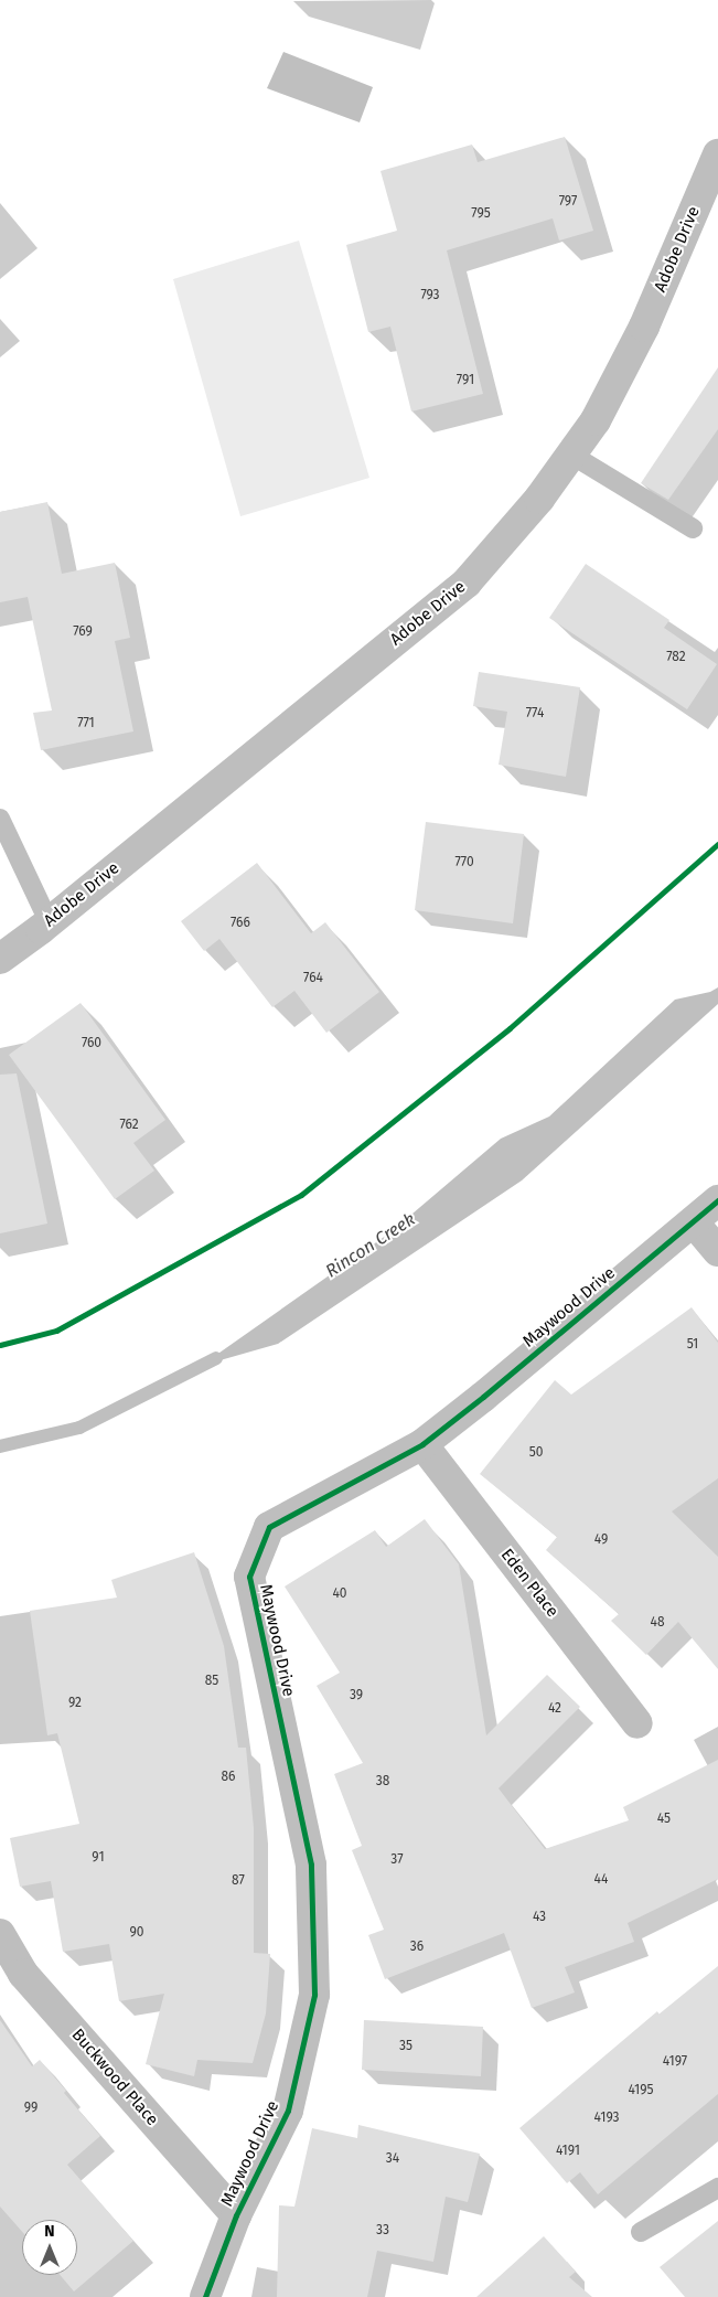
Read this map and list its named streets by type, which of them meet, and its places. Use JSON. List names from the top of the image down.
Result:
{
  "streets": {
    "street": [
      "Adobe Drive",
      "Maywood Drive",
      "Eden Place",
      "Buckwood Place"
    ]
  },
  "crossings": [
    ["Maywood Drive", "Eden Place"],
    ["Maywood Drive", "Buckwood Place"]
  ],
  "water": ["Rincon Creek"],
  "house_numbers": [
    "797",
    "795",
    "793",
    "791",
    "769",
    "782",
    "774",
    "771",
    "770",
    "766",
    "764",
    "760",
    "762",
    "51",
    "50",
    "49",
    "40",
    "48",
    "85",
    "39",
    "92",
    "42",
    "86",
    "38",
    "45",
    "91",
    "37",
    "44",
    "87",
    "43",
    "90",
    "36",
    "35",
    "4197",
    "4195",
    "99",
    "4193",
    "4191",
    "34",
    "33"
  ],
  "north": "top"
}
